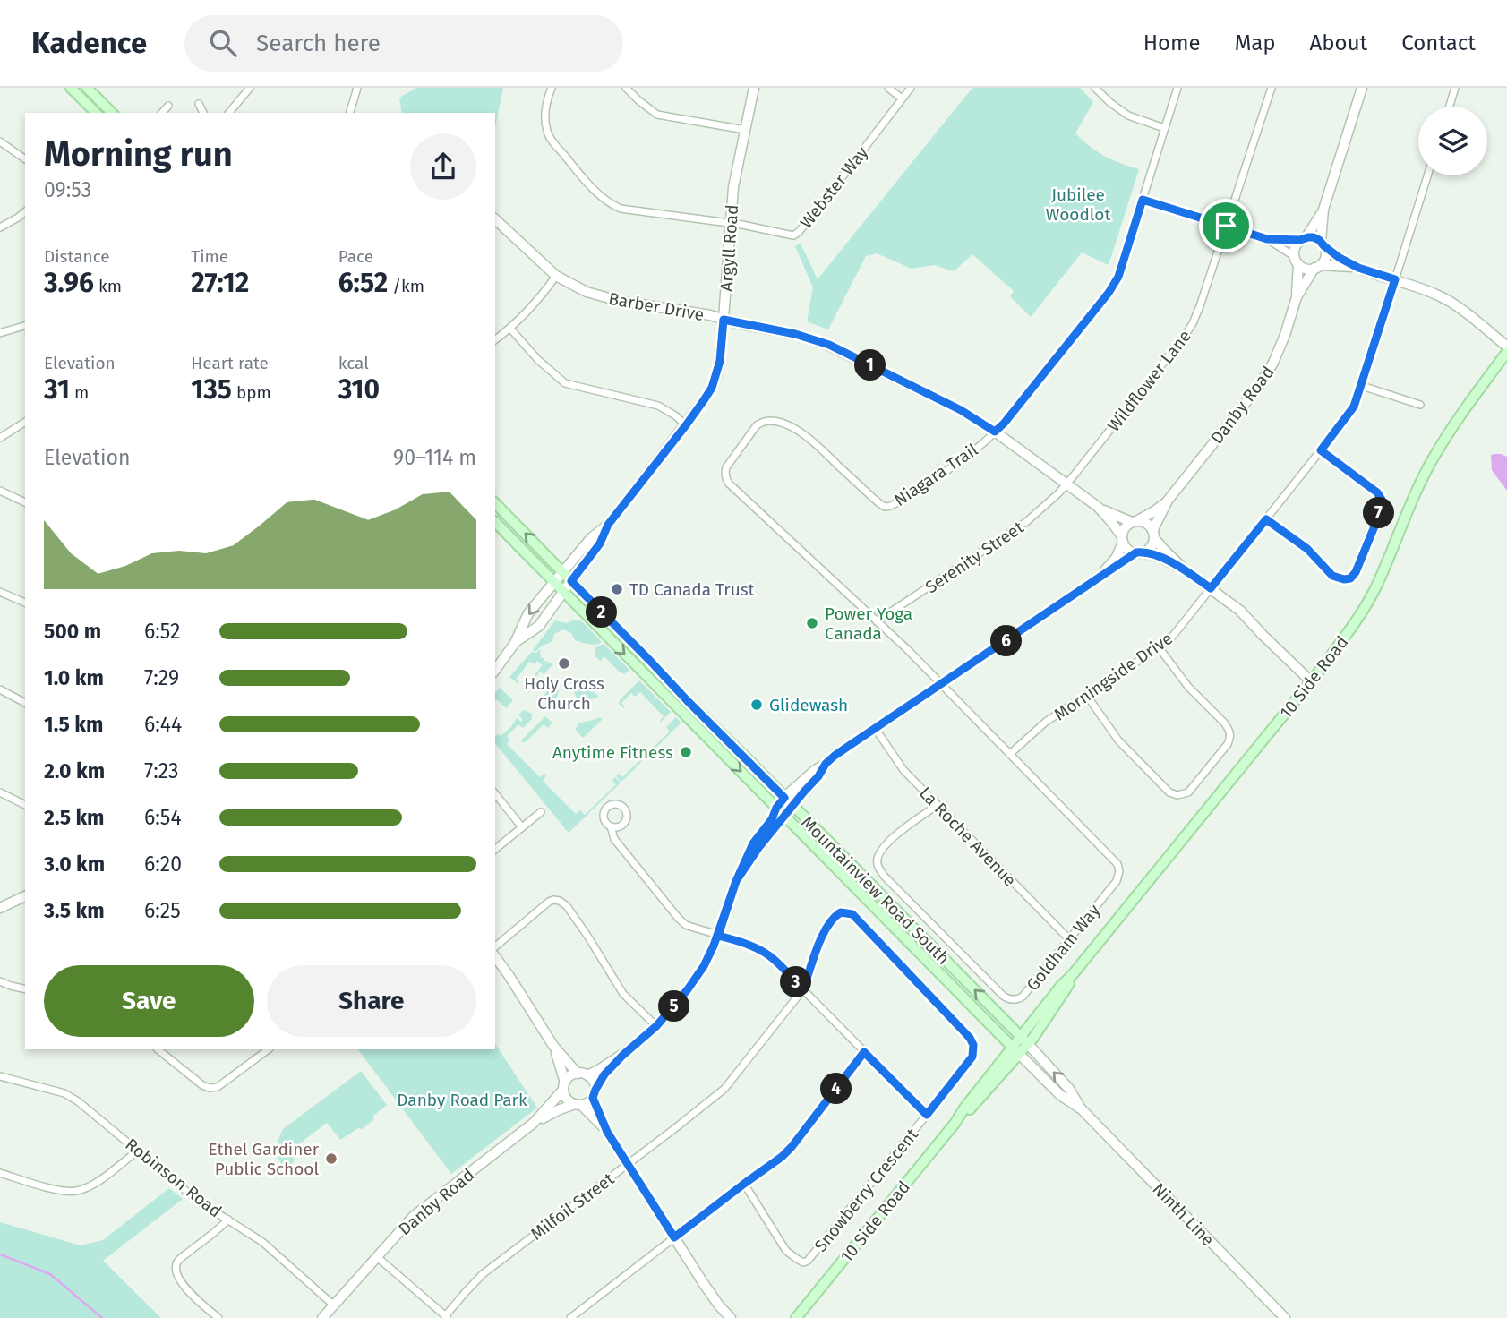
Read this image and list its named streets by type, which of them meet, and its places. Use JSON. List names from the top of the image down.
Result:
{
  "streets": {
    "main road": ["10 Side Road", "Mountainview Road South"],
    "street": [
      "Webster Way",
      "Argyll Road",
      "Barber Drive",
      "Wildflower Lane",
      "Danby Road",
      "Niagara Trail",
      "Serenity Street",
      "Morningside Drive",
      "La Roche Avenue",
      "Goldham Way",
      "Robinson Road",
      "Snowberry Crescent",
      "Milfoil Street",
      "Ninth Line"
    ]
  },
  "crossings": [
    ["Webster Way", "Argyll Road"],
    ["Argyll Road", "Barber Drive"],
    ["Argyll Road", "Mountainview Road South"],
    ["Barber Drive", "Wildflower Lane"],
    ["Barber Drive", "Danby Road"],
    ["Barber Drive", "Niagara Trail"],
    ["Barber Drive", "Serenity Street"],
    ["Wildflower Lane", "Serenity Street"],
    ["Danby Road", "Robinson Road"],
    ["Niagara Trail", "Serenity Street"],
    ["Niagara Trail", "Goldham Way"],
    ["Morningside Drive", "Goldham Way"],
    ["10 Side Road", "Mountainview Road South"],
    ["10 Side Road", "Ninth Line"],
    ["La Roche Avenue", "Goldham Way"],
    ["Mountainview Road South", "Ninth Line"],
    ["Snowberry Crescent", "Milfoil Street"]
  ],
  "parks": ["Jubilee Woodlot", "Danby Road Park"],
  "places": [
    "TD Canada Trust",
    "Power Yoga Canada",
    "Holy Cross Church",
    "Glidewash",
    "Anytime Fitness",
    "Ethel Gardiner Public School"
  ],
  "page": {
    "header": "Kadence",
    "search": "Search here",
    "nav": [
      "Home",
      "Map",
      "About",
      "Contact"
    ],
    "heading": ["Morning run", "09:53"],
    "stats": [
      ["Distance", "3.96 km"],
      ["Time", "27:12"],
      ["Pace", "6:52 /km"],
      ["Elevation", "31 m"],
      ["Heart rate", "135 bpm"],
      ["kcal", "310"]
    ],
    "pins": [
      "1",
      "7",
      "2",
      "6",
      "3",
      "5",
      "4"
    ],
    "chart": ["Elevation", "90–114 m"],
    "list": [
      {
        "name": "500 m",
        "note": "6:52"
      },
      {
        "name": "1.0 km",
        "note": "7:29"
      },
      {
        "name": "1.5 km",
        "note": "6:44"
      },
      {
        "name": "2.0 km",
        "note": "7:23"
      },
      {
        "name": "2.5 km",
        "note": "6:54"
      },
      {
        "name": "3.0 km",
        "note": "6:20"
      },
      {
        "name": "3.5 km",
        "note": "6:25"
      }
    ],
    "buttons": ["Save", "Share"]
  }
}
